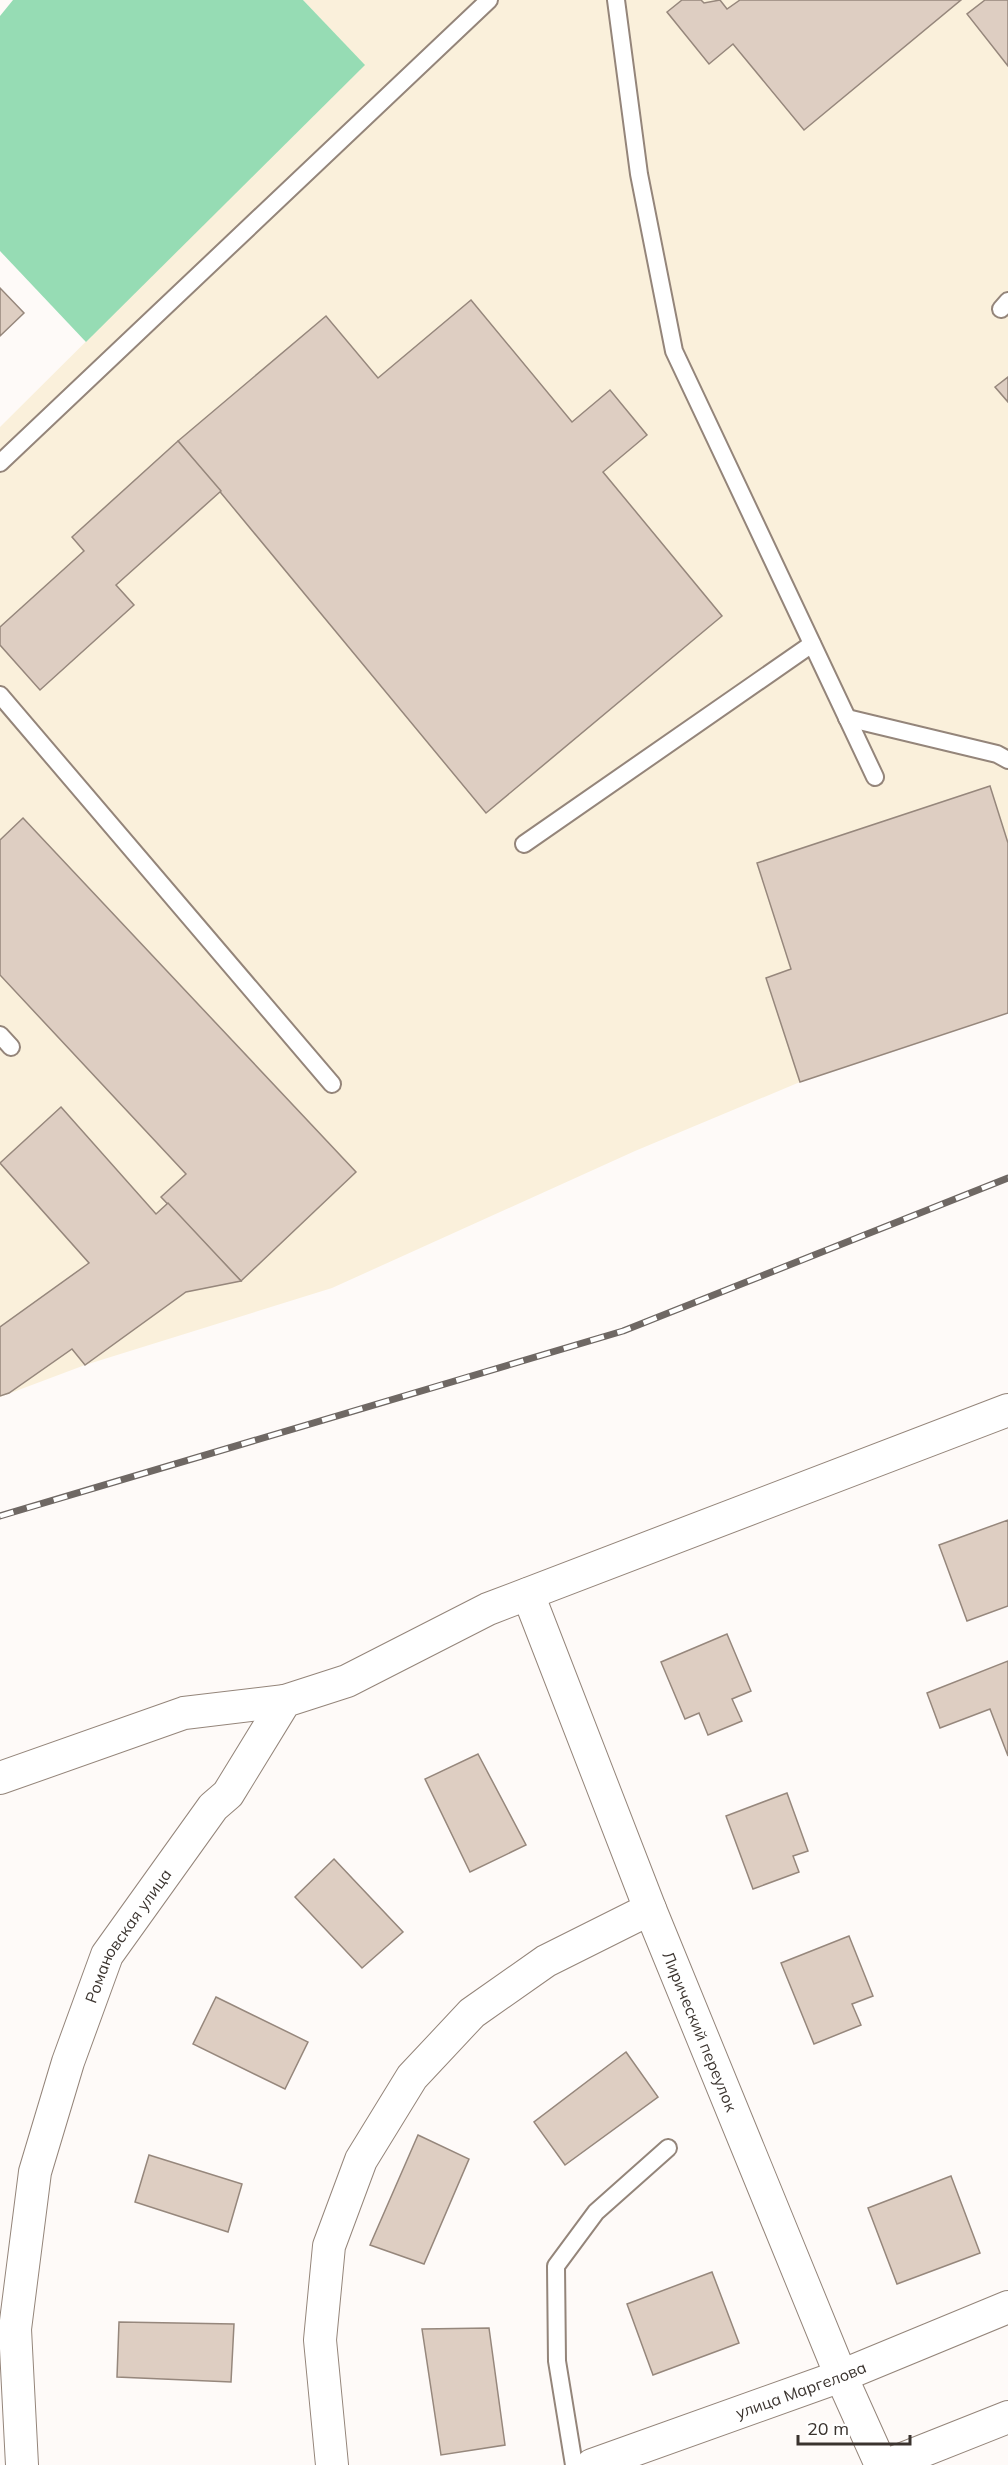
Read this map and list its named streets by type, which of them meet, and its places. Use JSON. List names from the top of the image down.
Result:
{
  "streets": {
    "street": ["Романовская улица", "Лирический переулок", "улица Маргелова"]
  },
  "crossings": [
    ["Лирический переулок", "улица Маргелова"]
  ],
  "scale_bar": "20 m"
}
